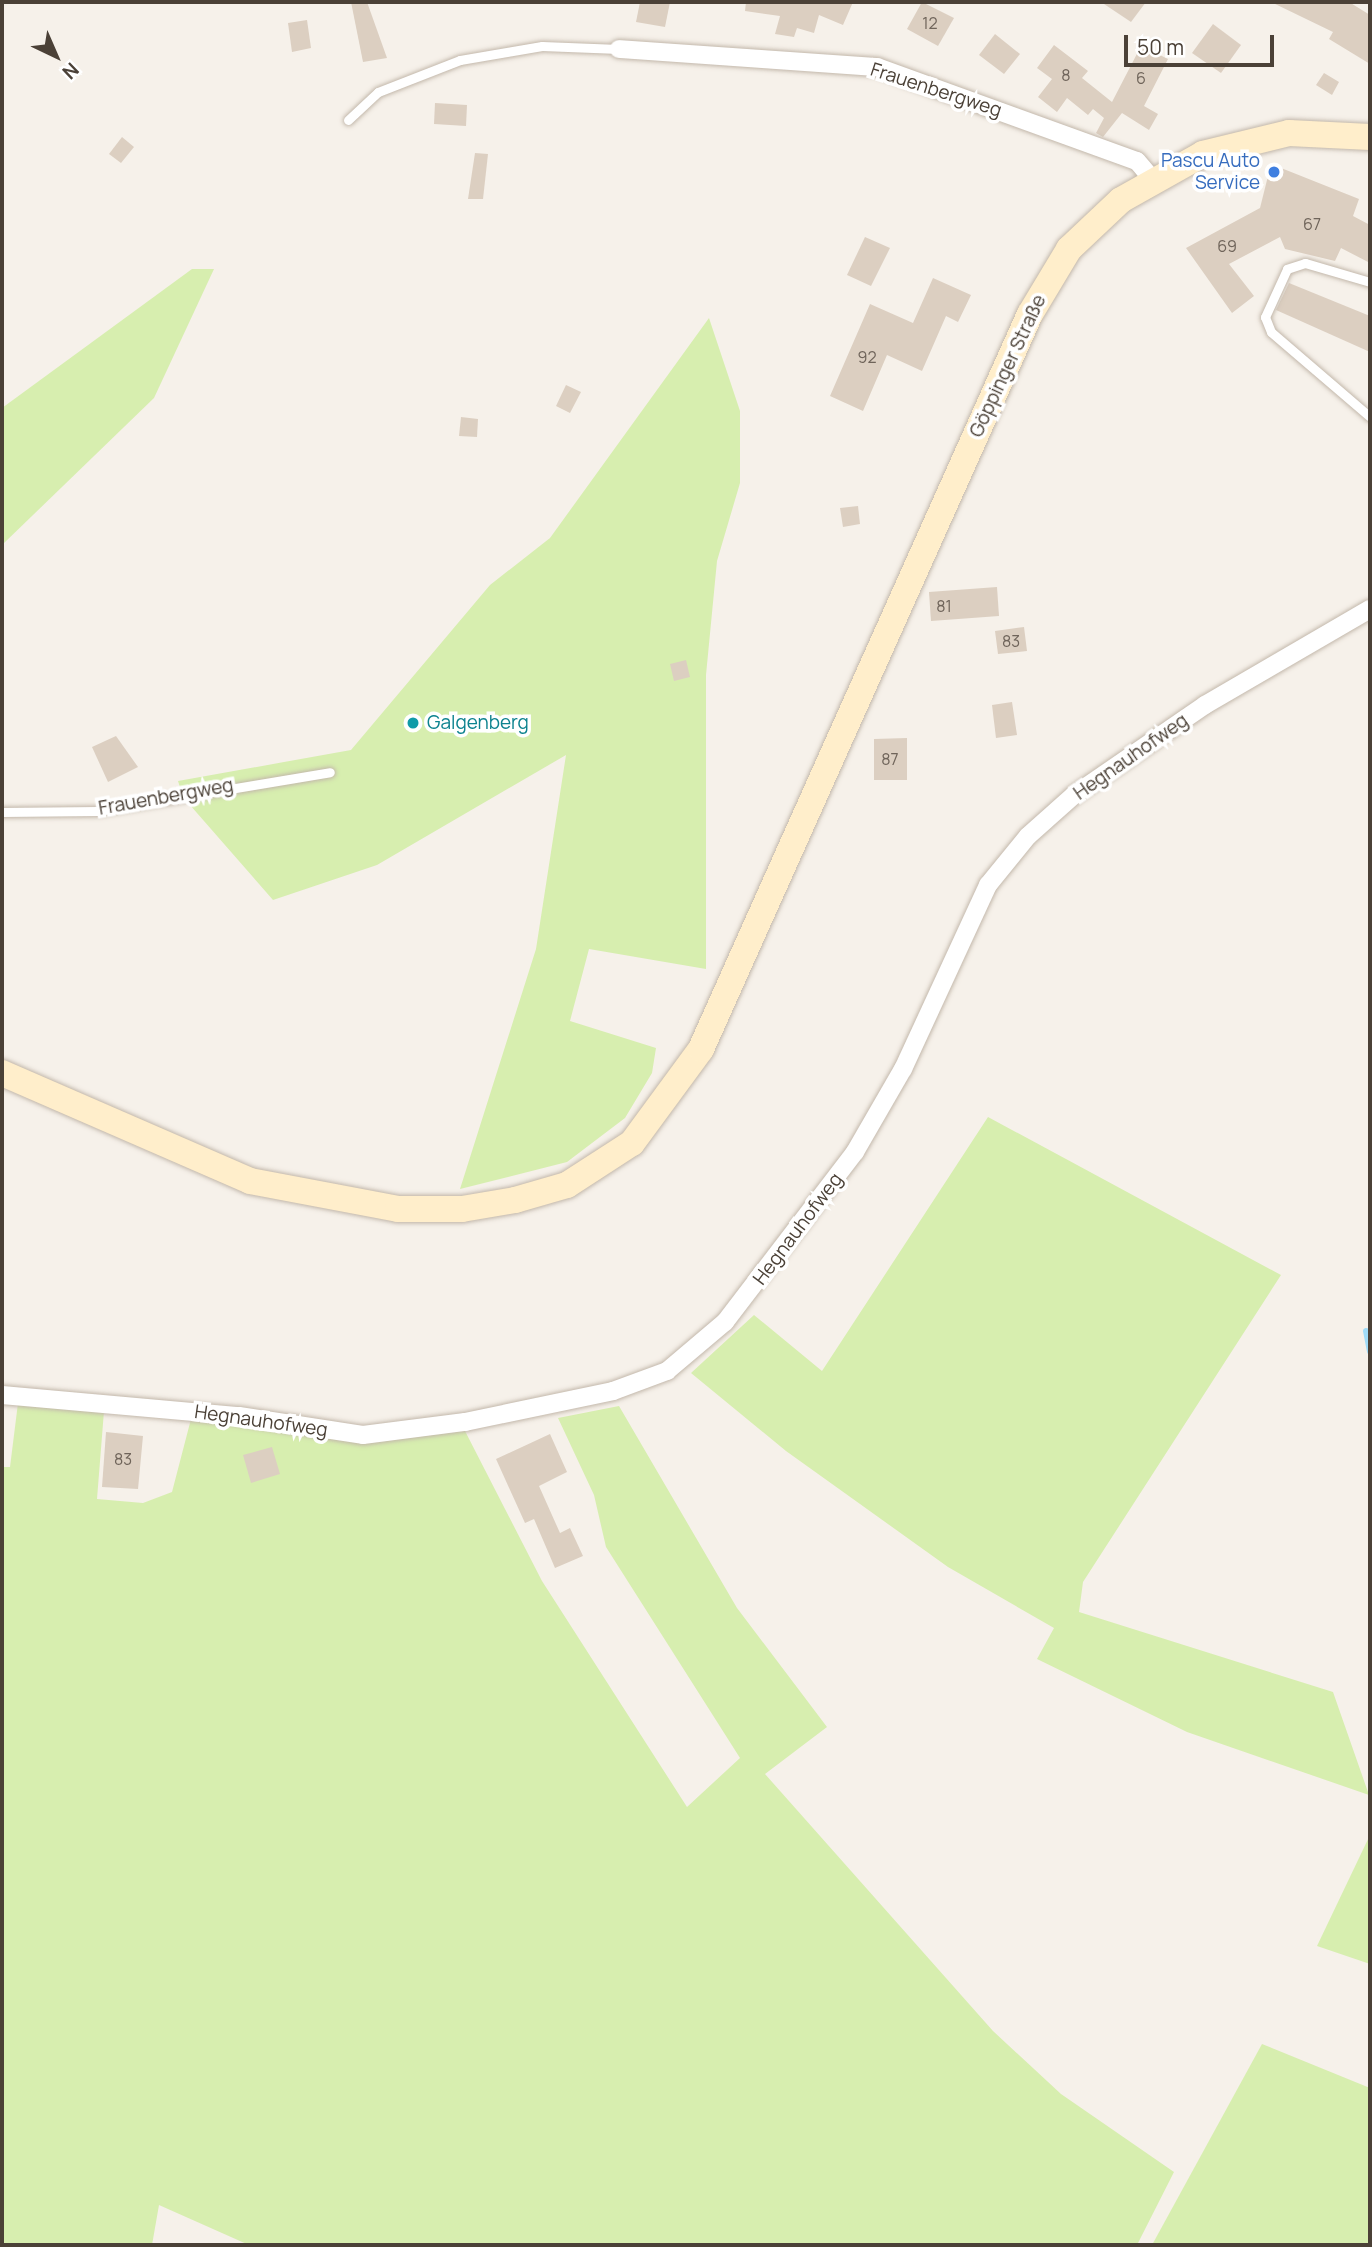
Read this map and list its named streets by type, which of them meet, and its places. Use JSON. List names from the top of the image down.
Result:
{
  "streets": {
    "main road": ["Göppinger Straße"],
    "street": ["Frauenbergweg", "Hegnauhofweg"]
  },
  "crossings": [
    ["Frauenbergweg", "Göppinger Straße"]
  ],
  "places": ["Pascu Auto Service", "Galgenberg"],
  "house_numbers": [
    "12",
    "8",
    "6",
    "67",
    "69",
    "92",
    "81",
    "83",
    "87",
    "83"
  ],
  "scale_bar": "50 m",
  "north": "bottom right"
}
